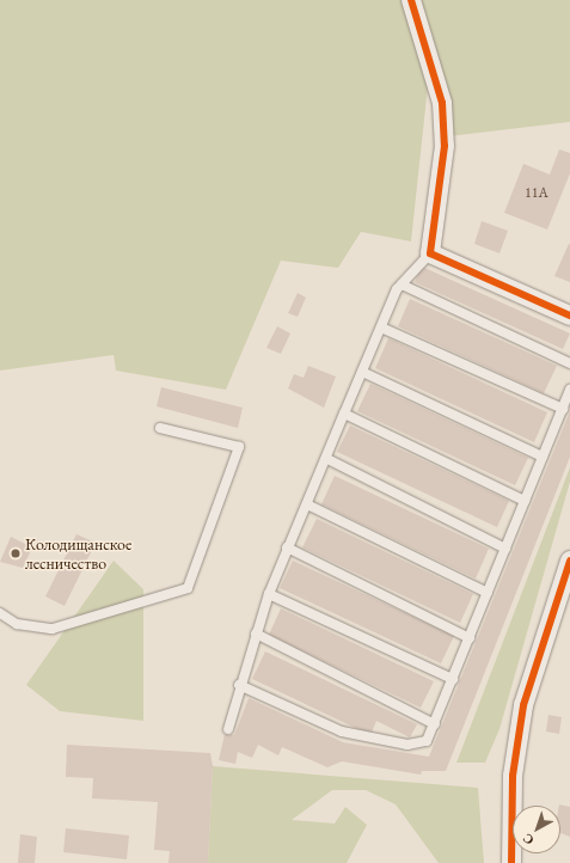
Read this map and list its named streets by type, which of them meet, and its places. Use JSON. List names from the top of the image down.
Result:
{
  "places": ["Колодищанское лесничество"],
  "house_numbers": ["11А"],
  "north": "bottom left"
}
